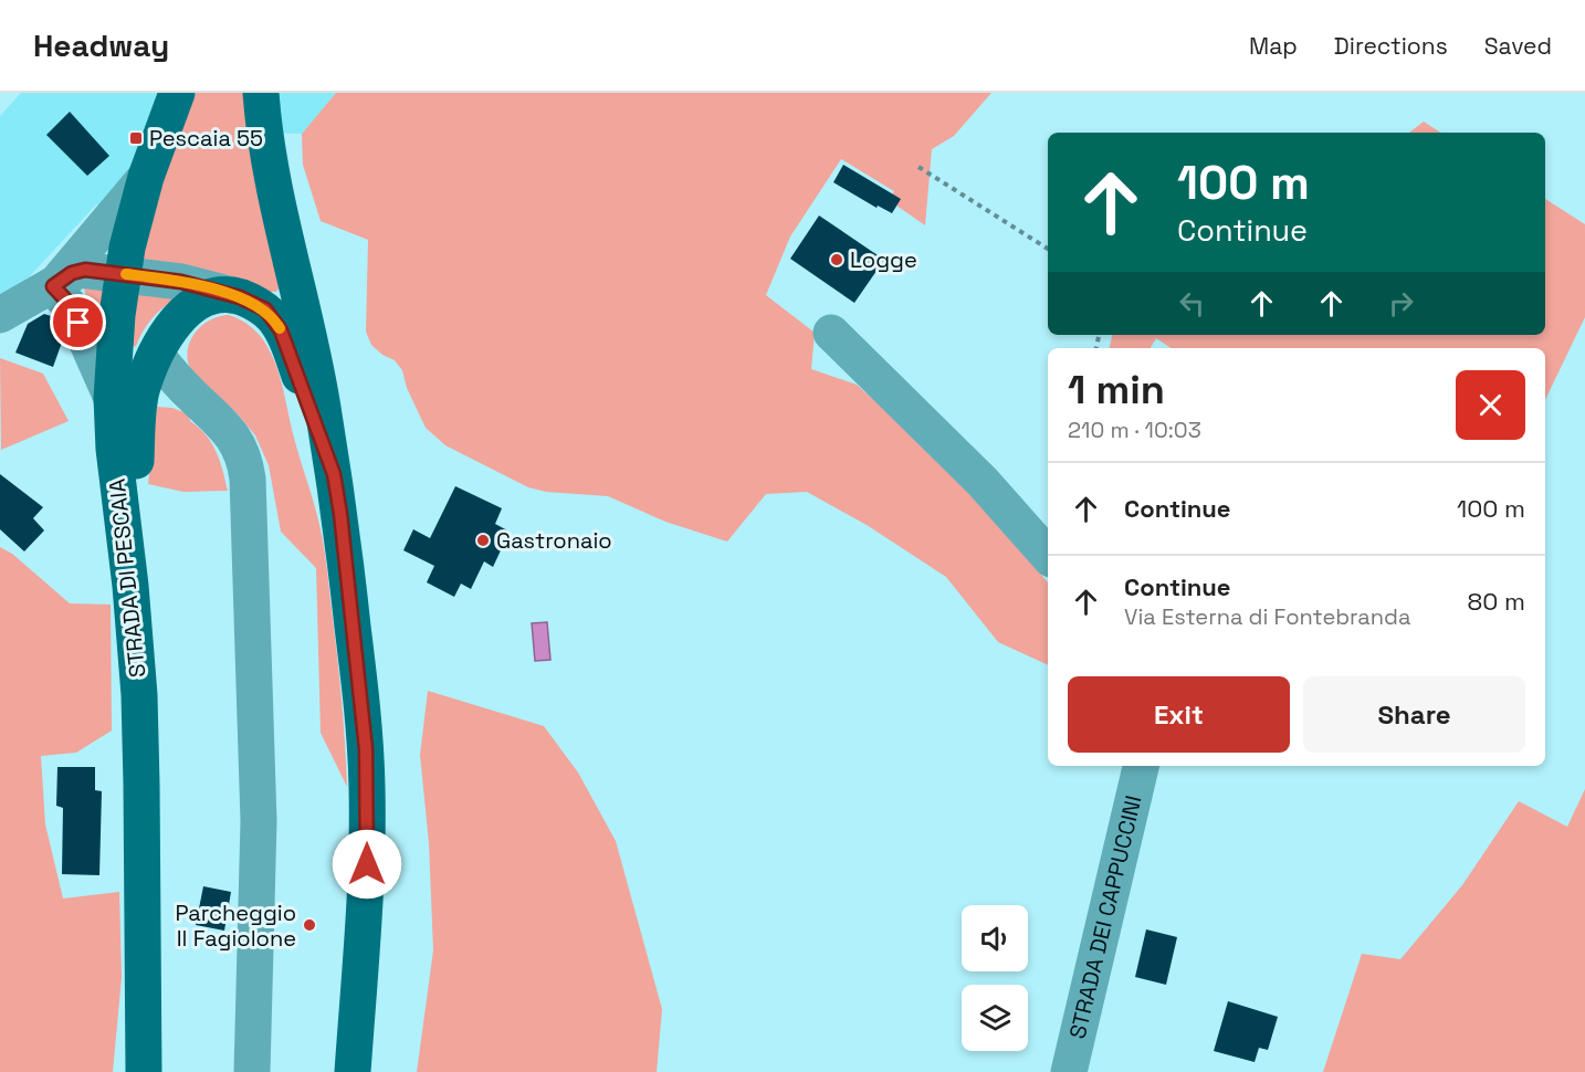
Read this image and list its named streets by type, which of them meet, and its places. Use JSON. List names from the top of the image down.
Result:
{
  "streets": {
    "main road": ["STRADA DI PESCAIA"],
    "street": ["STRADA DEI CAPPUCCINI"]
  },
  "places": {
    "transit": ["Pescaia 55"],
    "other": ["Logge", "Gastronaio", "Parcheggio Il Fagiolone"]
  },
  "page": {
    "header": "Headway",
    "nav": ["Map", "Directions", "Saved"],
    "turn": ["100 m", "Continue"],
    "heading": ["1 min", "210 m · 10:03"],
    "list": [
      {
        "name": "Continue",
        "value": "100 m"
      },
      {
        "name": "Continue",
        "note": "Via Esterna di Fontebranda",
        "value": "80 m"
      }
    ],
    "buttons": ["Exit", "Share"]
  }
}
